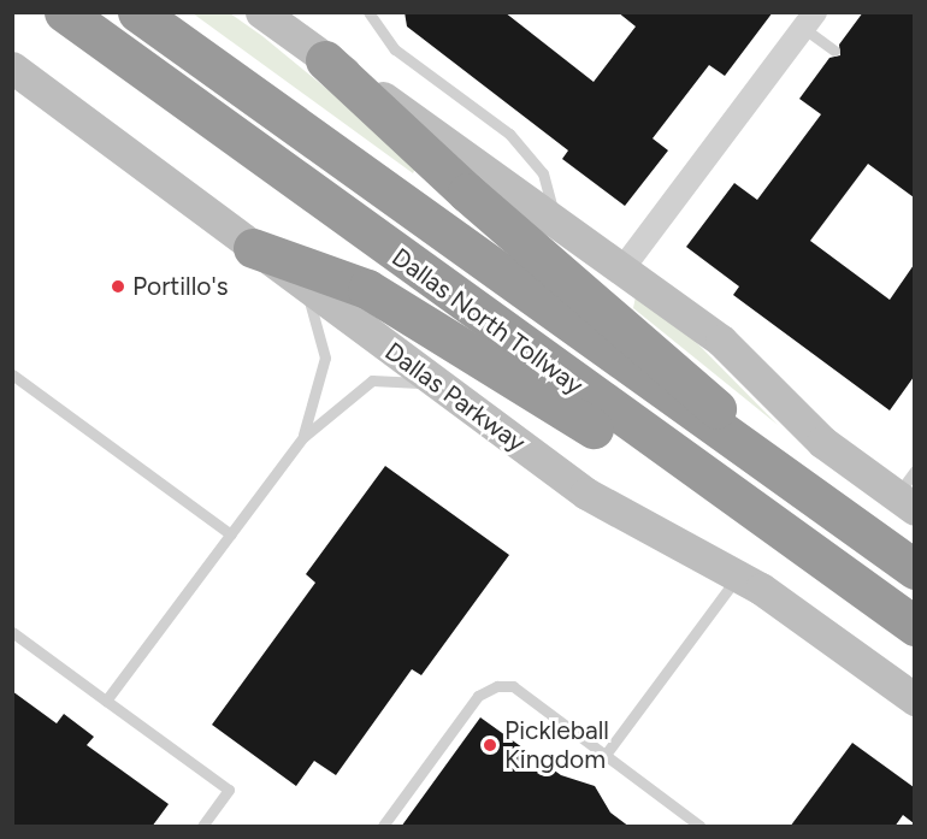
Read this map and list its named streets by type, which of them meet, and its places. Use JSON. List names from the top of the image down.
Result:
{
  "streets": {
    "highway": ["Dallas North Tollway"],
    "main road": ["Dallas Parkway"]
  },
  "places": ["Portillo's", "Pickleball Kingdom"]
}
